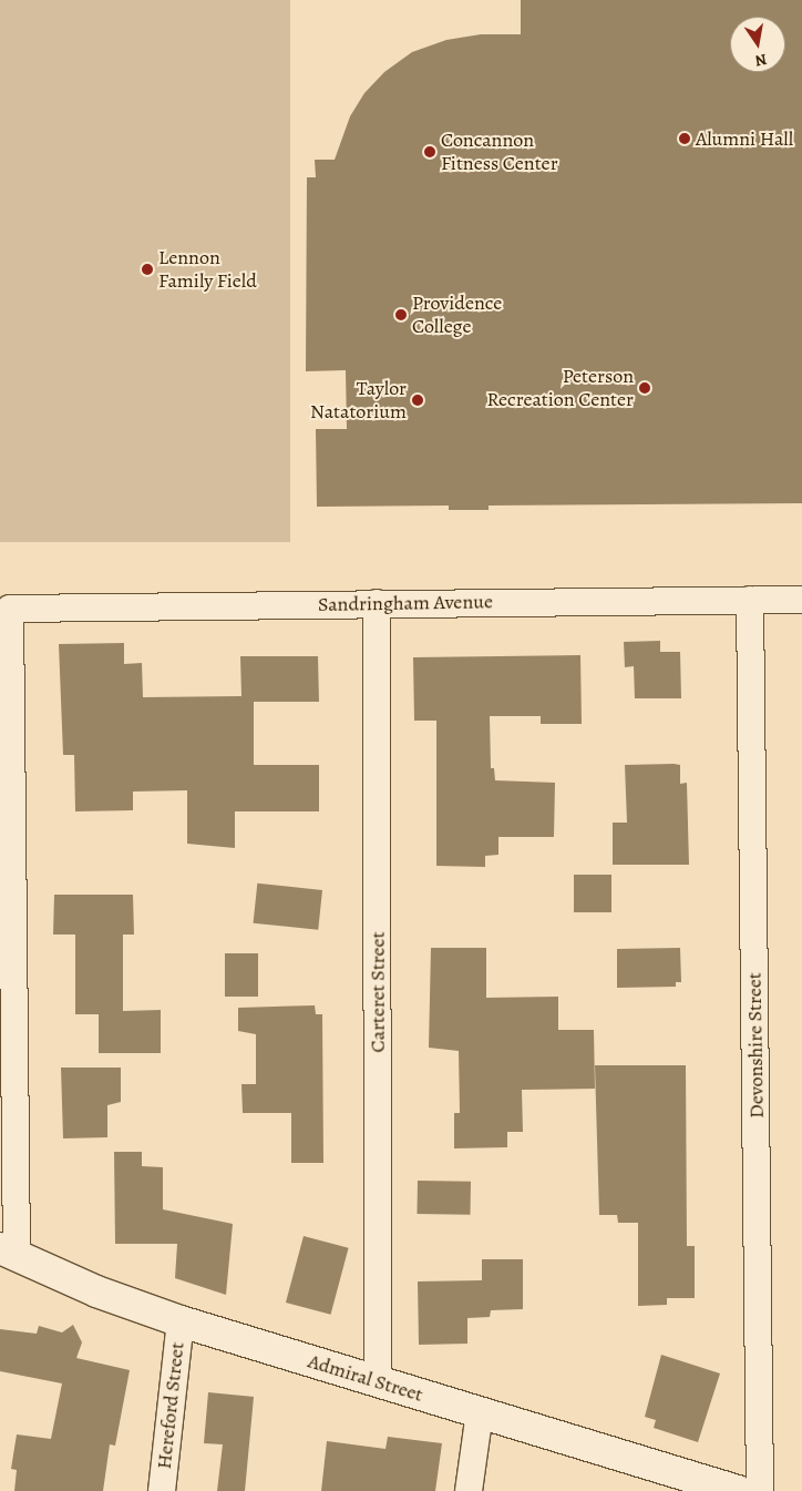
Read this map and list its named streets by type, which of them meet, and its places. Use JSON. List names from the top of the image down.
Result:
{
  "streets": {
    "main road": ["Admiral Street"],
    "street": [
      "Sandringham Avenue",
      "Carteret Street",
      "Devonshire Street",
      "Hereford Street"
    ]
  },
  "crossings": [
    ["Sandringham Avenue", "Carteret Street"],
    ["Sandringham Avenue", "Devonshire Street"],
    ["Sandringham Avenue", "Admiral Street"],
    ["Carteret Street", "Admiral Street"],
    ["Admiral Street", "Hereford Street"]
  ],
  "places": [
    "Alumni Hall",
    "Concannon Fitness Center",
    "Lennon Family Field",
    "Providence College",
    "Peterson Recreation Center",
    "Taylor Natatorium"
  ],
  "north": "bottom"
}
